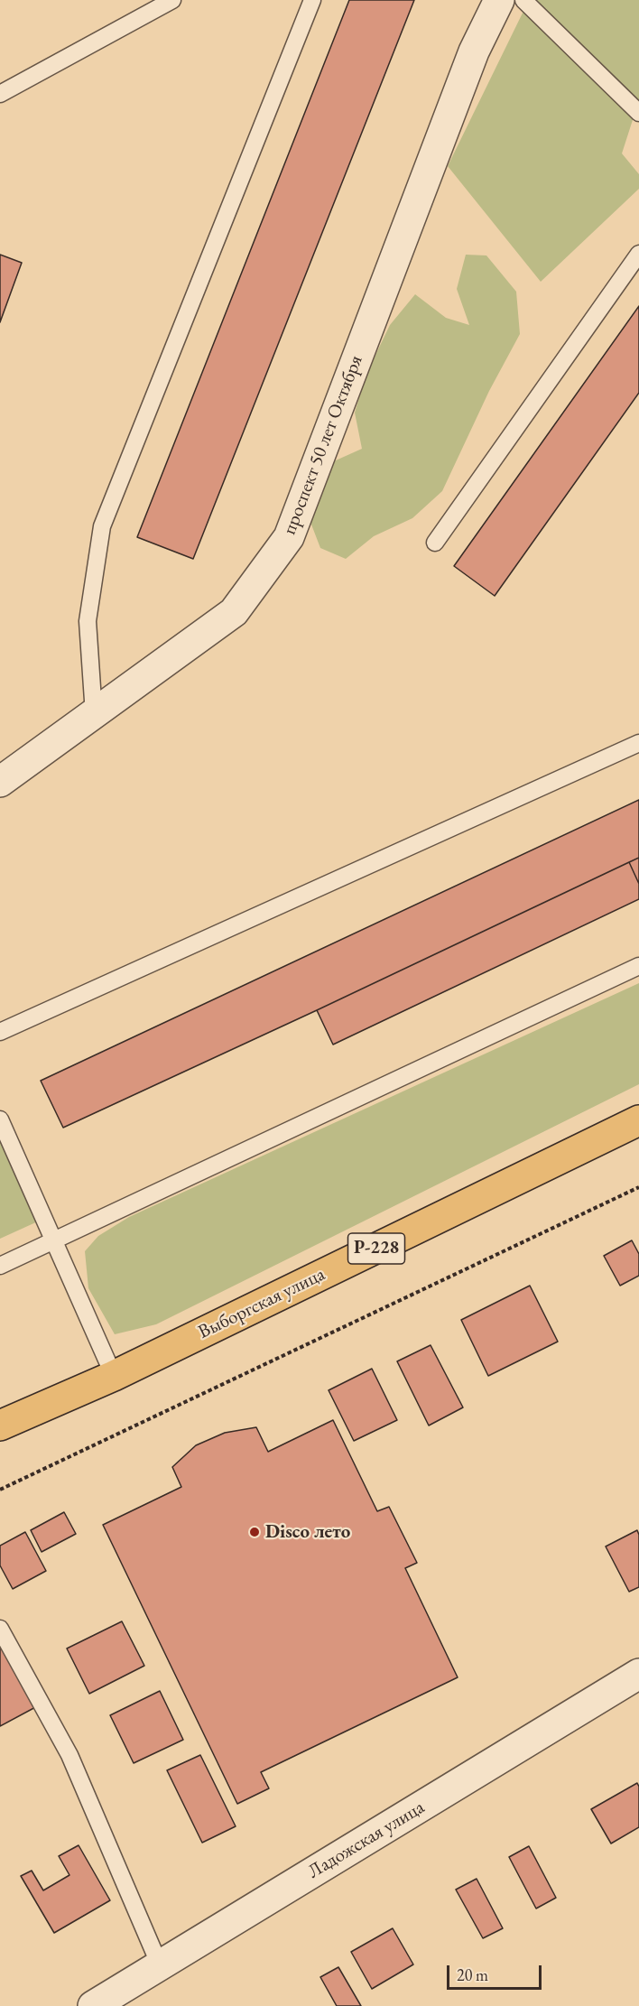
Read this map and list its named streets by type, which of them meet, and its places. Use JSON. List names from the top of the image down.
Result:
{
  "streets": {
    "main road": ["Р-228", "Выборгская улица"],
    "street": ["проспект 50 лет Октября", "Ладожская улица"]
  },
  "places": ["Disco лето"],
  "scale_bar": "20 m"
}
